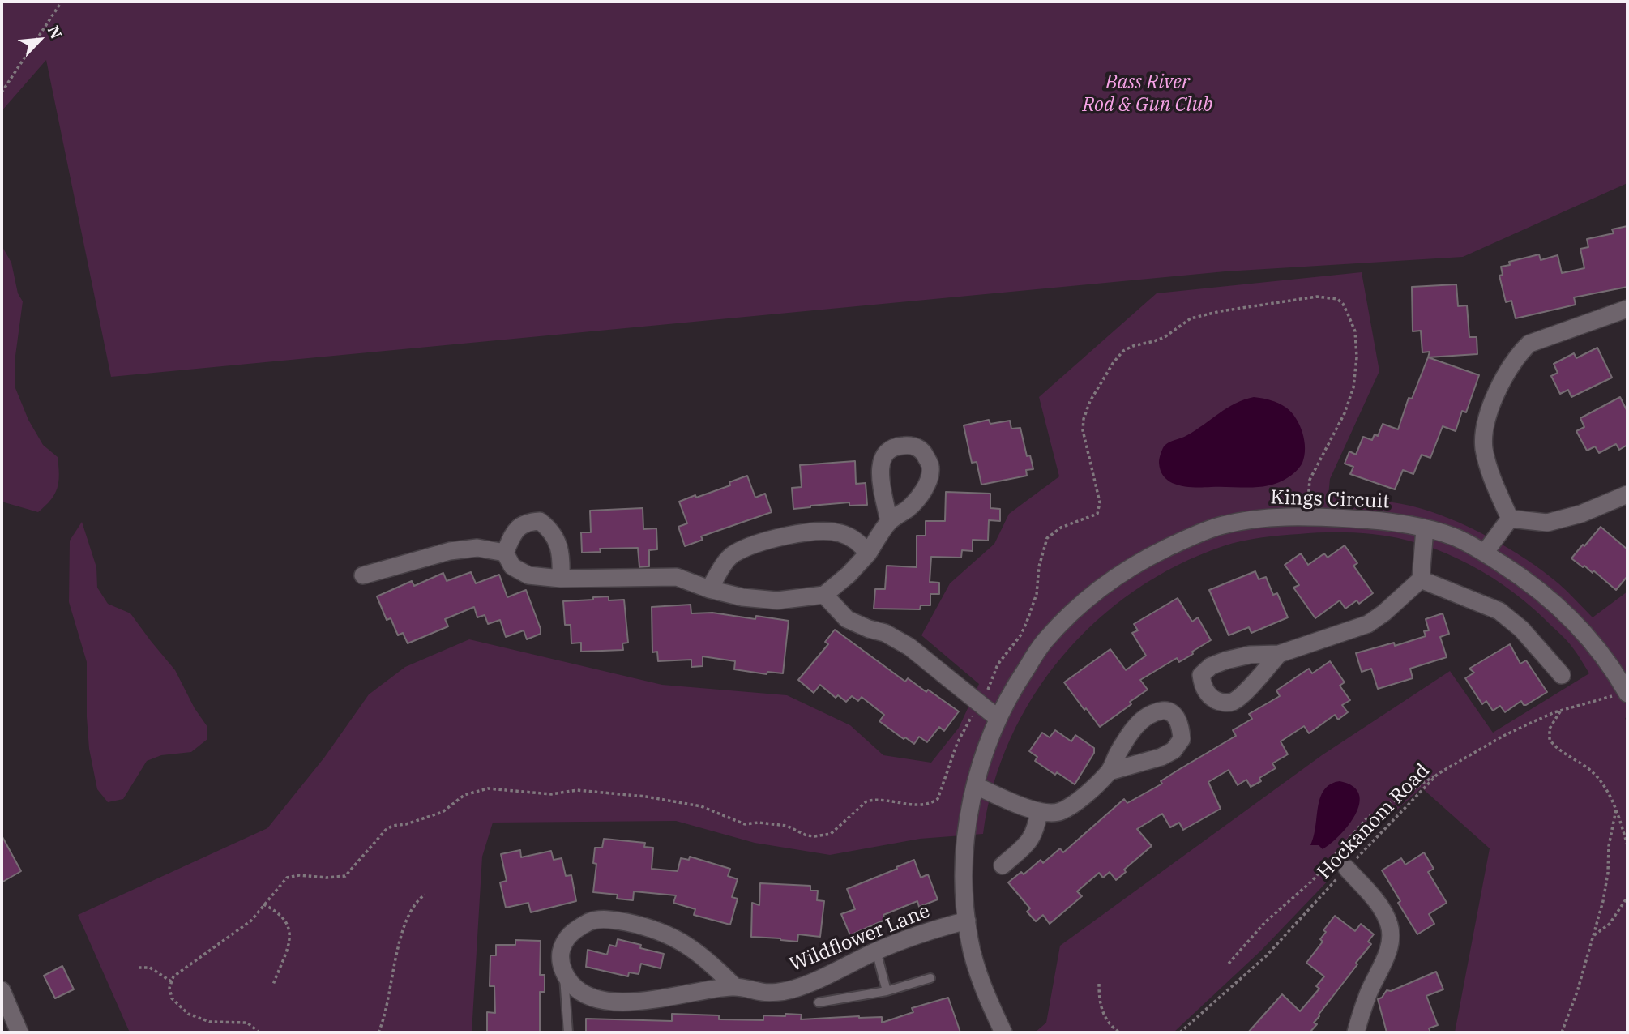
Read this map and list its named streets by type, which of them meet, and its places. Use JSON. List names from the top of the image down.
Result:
{
  "streets": {
    "street": ["Kings Circuit", "Wildflower Lane"],
    "path": ["Hockanom Road"]
  },
  "crossings": [
    ["Kings Circuit", "Hockanom Road"],
    ["Kings Circuit", "Wildflower Lane"]
  ],
  "parks": ["Bass River Rod & Gun Club"],
  "north": "top right"
}
